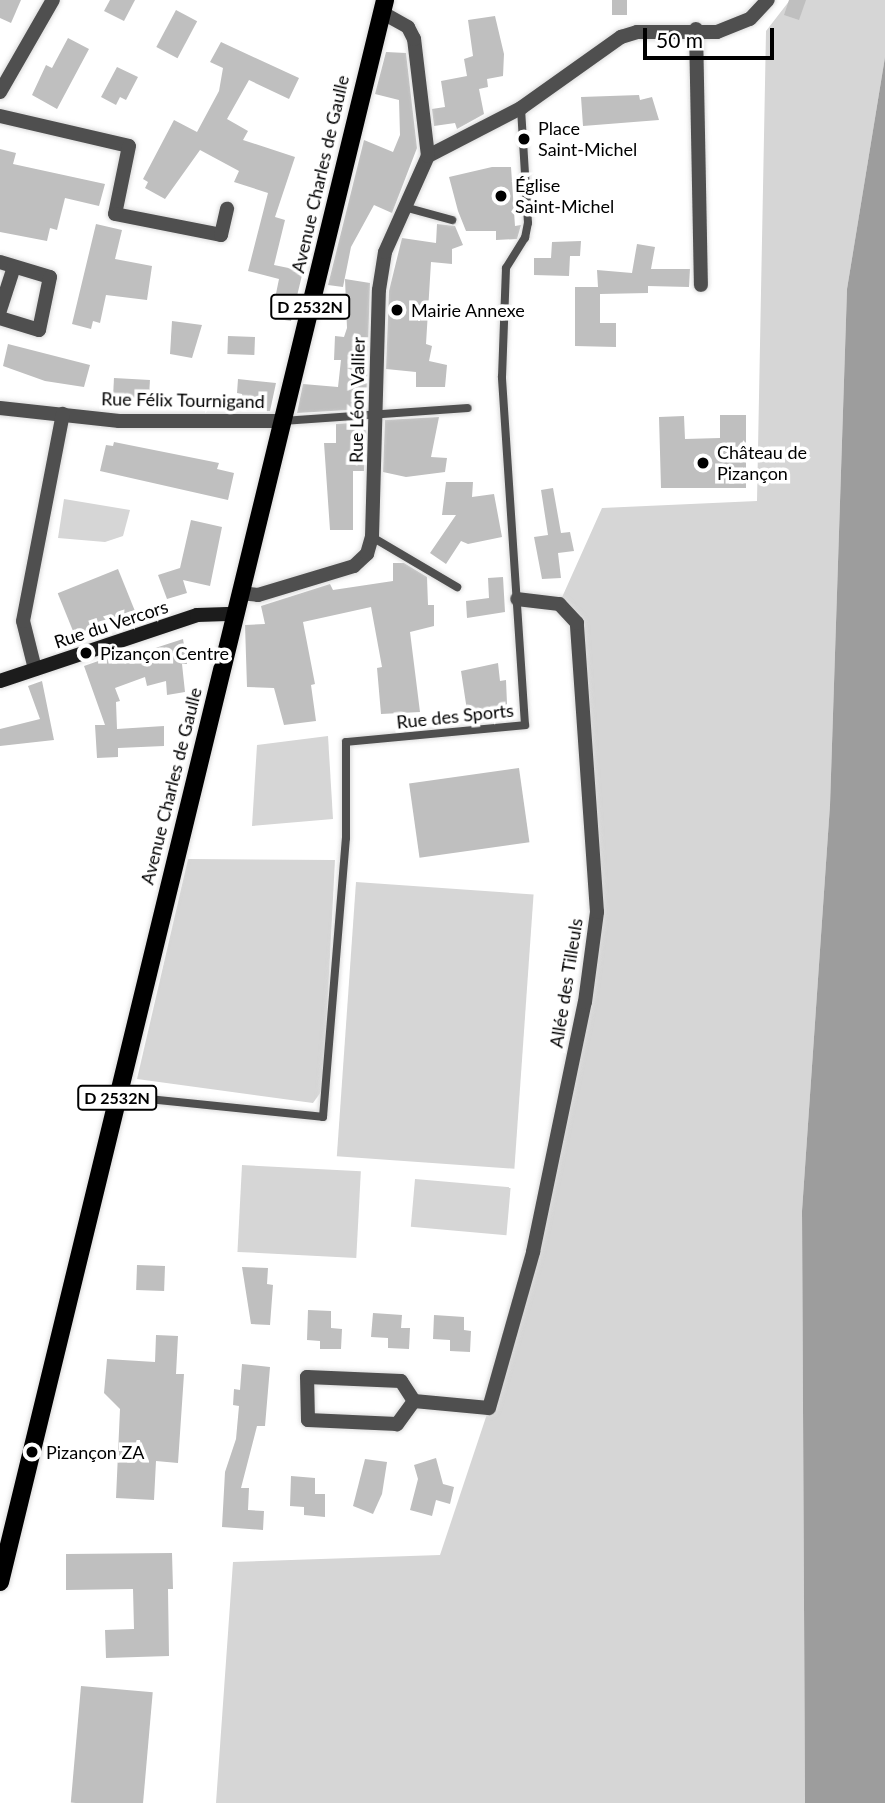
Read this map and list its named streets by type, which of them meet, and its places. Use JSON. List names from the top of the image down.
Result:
{
  "streets": {
    "main road": ["Avenue Charles de Gaulle", "D 2532N"],
    "street": [
      "Rue Félix Tournigand",
      "Rue Léon Vallier",
      "Rue du Vercors",
      "Allée des Tilleuls"
    ],
    "lane": ["Rue des Sports"]
  },
  "crossings": [
    ["Avenue Charles de Gaulle", "Rue Félix Tournigand"],
    ["Avenue Charles de Gaulle", "Rue Léon Vallier"],
    ["Avenue Charles de Gaulle", "Rue du Vercors"],
    ["Avenue Charles de Gaulle", "Rue des Sports"],
    ["Rue des Sports", "Allée des Tilleuls"]
  ],
  "places": [
    "Place Saint-Michel",
    "Église Saint-Michel",
    "Mairie Annexe",
    "Château de Pizançon",
    "Pizançon Centre",
    "Pizançon ZA"
  ],
  "scale_bar": "50 m"
}
